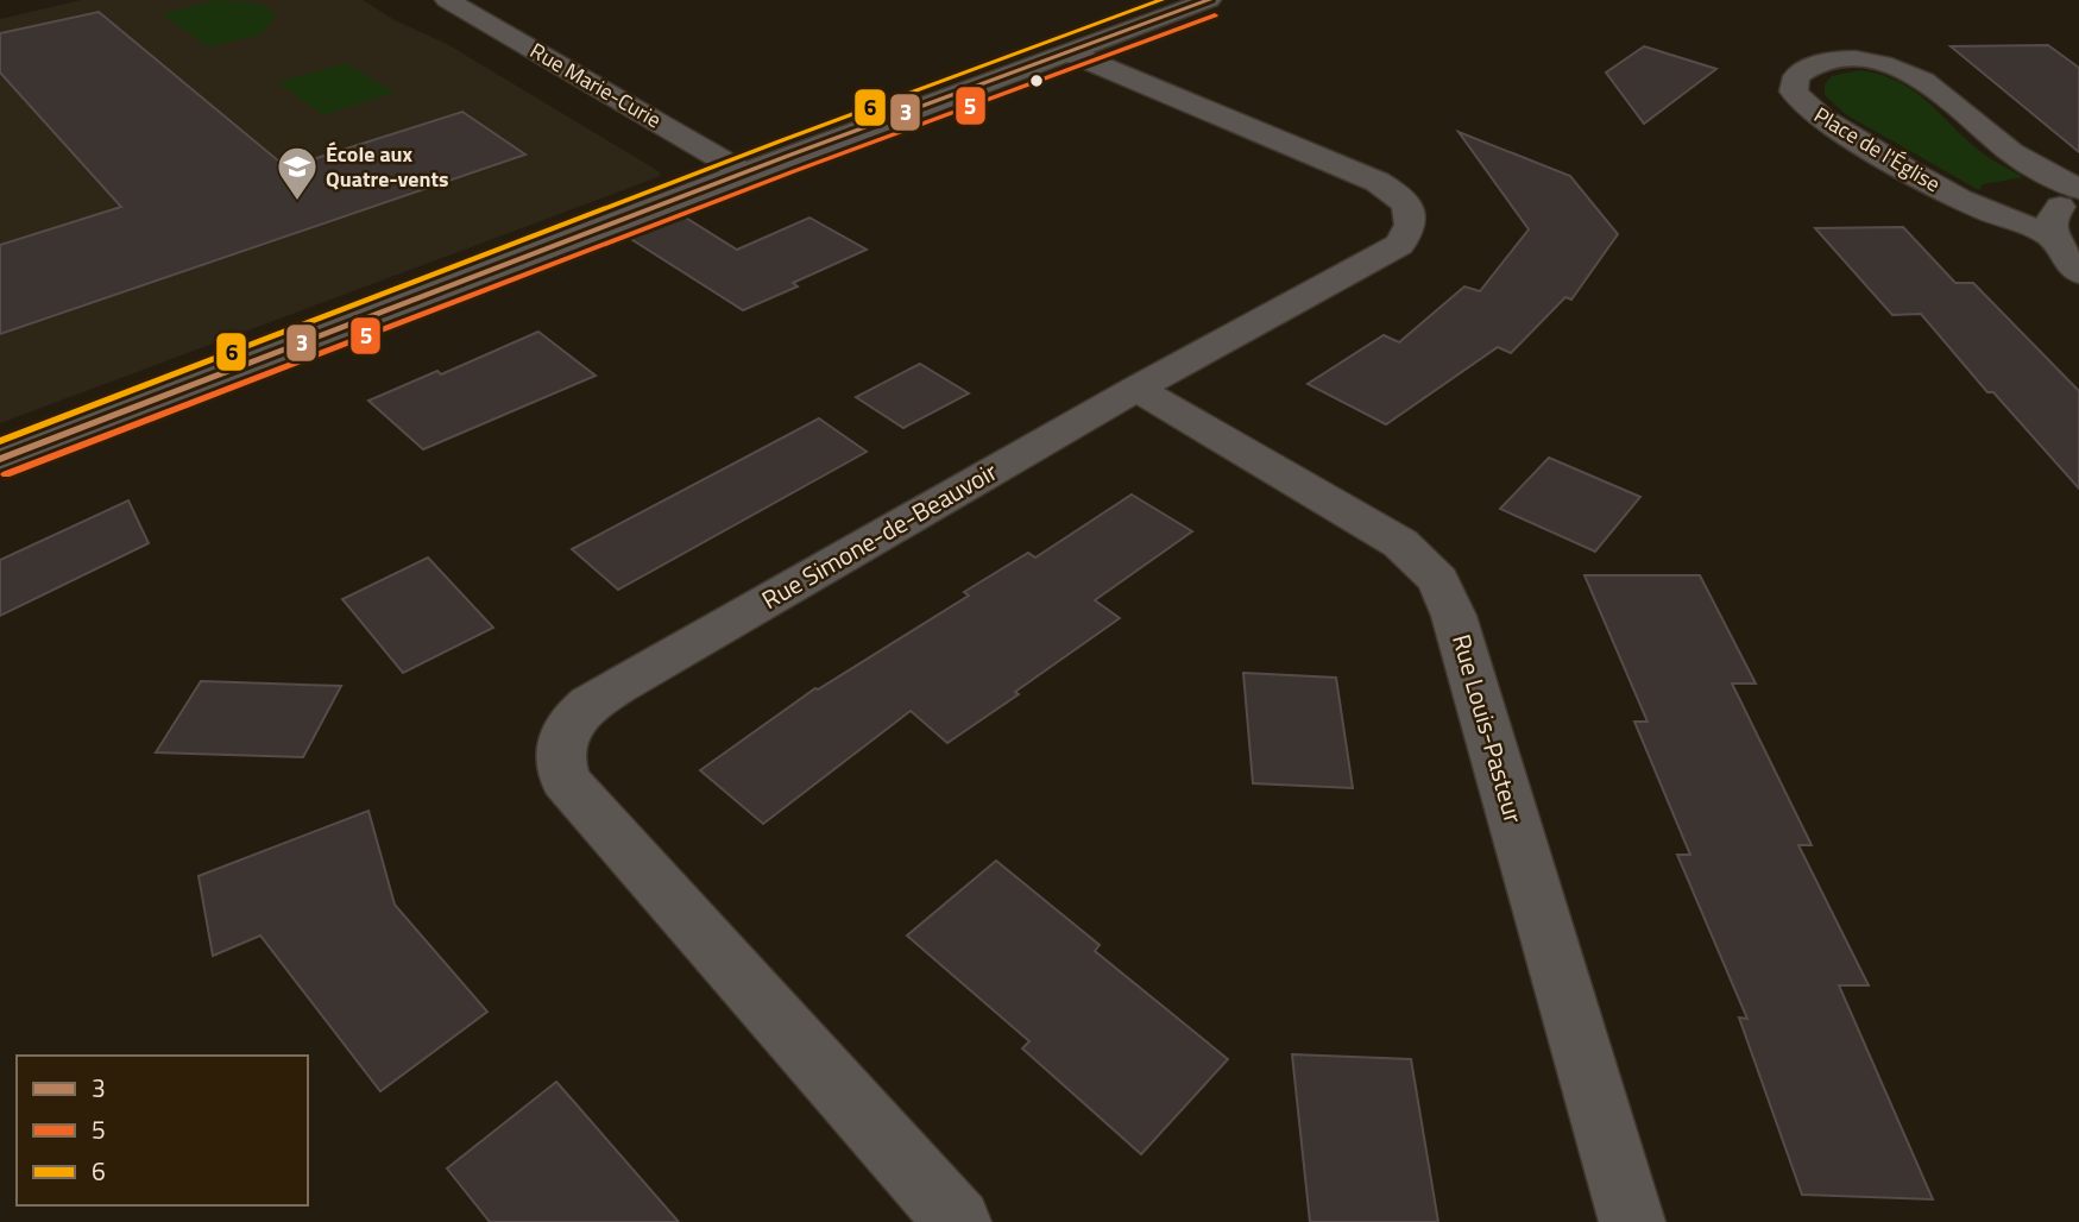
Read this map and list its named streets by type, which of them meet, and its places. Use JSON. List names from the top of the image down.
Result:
{
  "streets": {
    "street": [
      "Rue Marie-Curie",
      "Place de l'Église",
      "Rue Simone-de-Beauvoir",
      "Rue Louis-Pasteur"
    ]
  },
  "crossings": [
    ["Rue Simone-de-Beauvoir", "Rue Louis-Pasteur"]
  ],
  "places": {
    "school or university": ["École aux Quatre-vents"]
  },
  "lines": ["transit line 3", "transit line 6", "transit line 5"],
  "legend": ["3", "5", "6"]
}
